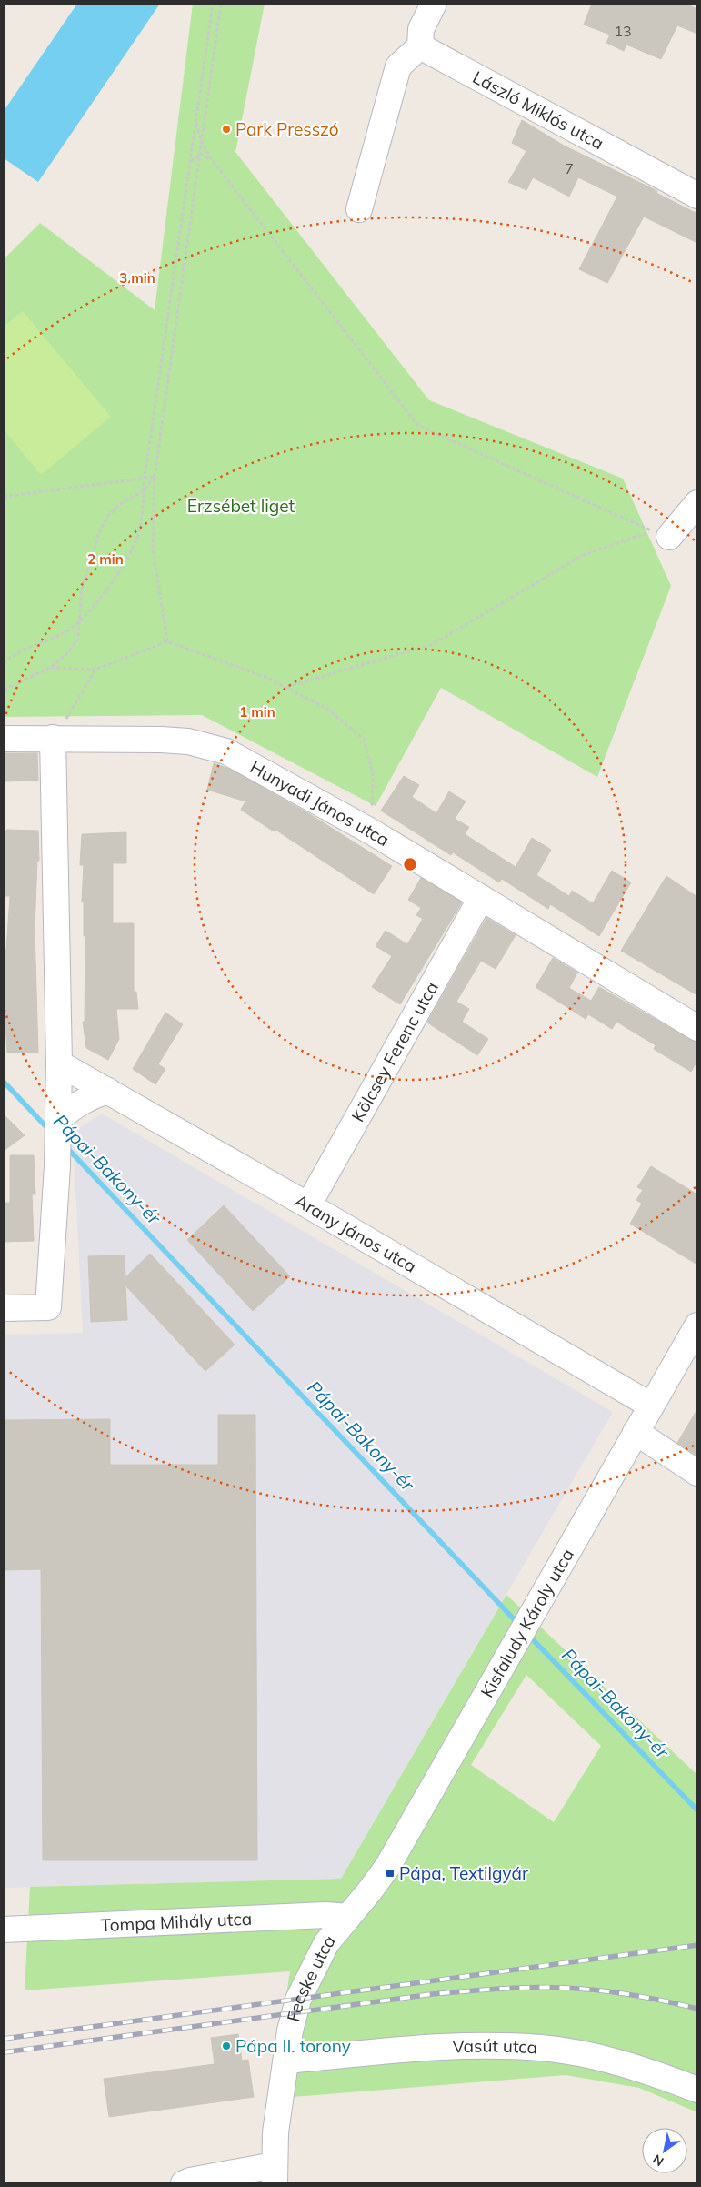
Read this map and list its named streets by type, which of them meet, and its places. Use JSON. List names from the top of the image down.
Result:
{
  "streets": {
    "street": [
      "László Miklós utca",
      "Hunyadi János utca",
      "Kölcsey Ferenc utca",
      "Arany János utca",
      "Kisfaludy Károly utca",
      "Tompa Mihály utca",
      "Fecske utca",
      "Vasút utca"
    ]
  },
  "crossings": [
    ["Hunyadi János utca", "Kölcsey Ferenc utca"],
    ["Kölcsey Ferenc utca", "Arany János utca"],
    ["Arany János utca", "Kisfaludy Károly utca"],
    ["Kisfaludy Károly utca", "Tompa Mihály utca"],
    ["Kisfaludy Károly utca", "Fecske utca"],
    ["Tompa Mihály utca", "Fecske utca"],
    ["Fecske utca", "Vasút utca"]
  ],
  "water": ["Pápai-Bakony-ér"],
  "parks": ["Erzsébet liget"],
  "places": {
    "other": ["Park Presszó", "Pápa II. torony"],
    "transit": ["Pápa, Textilgyár"]
  },
  "house_numbers": ["13", "7"],
  "north": "bottom left",
  "rings": ["3 min", "2 min", "1 min"]
}
